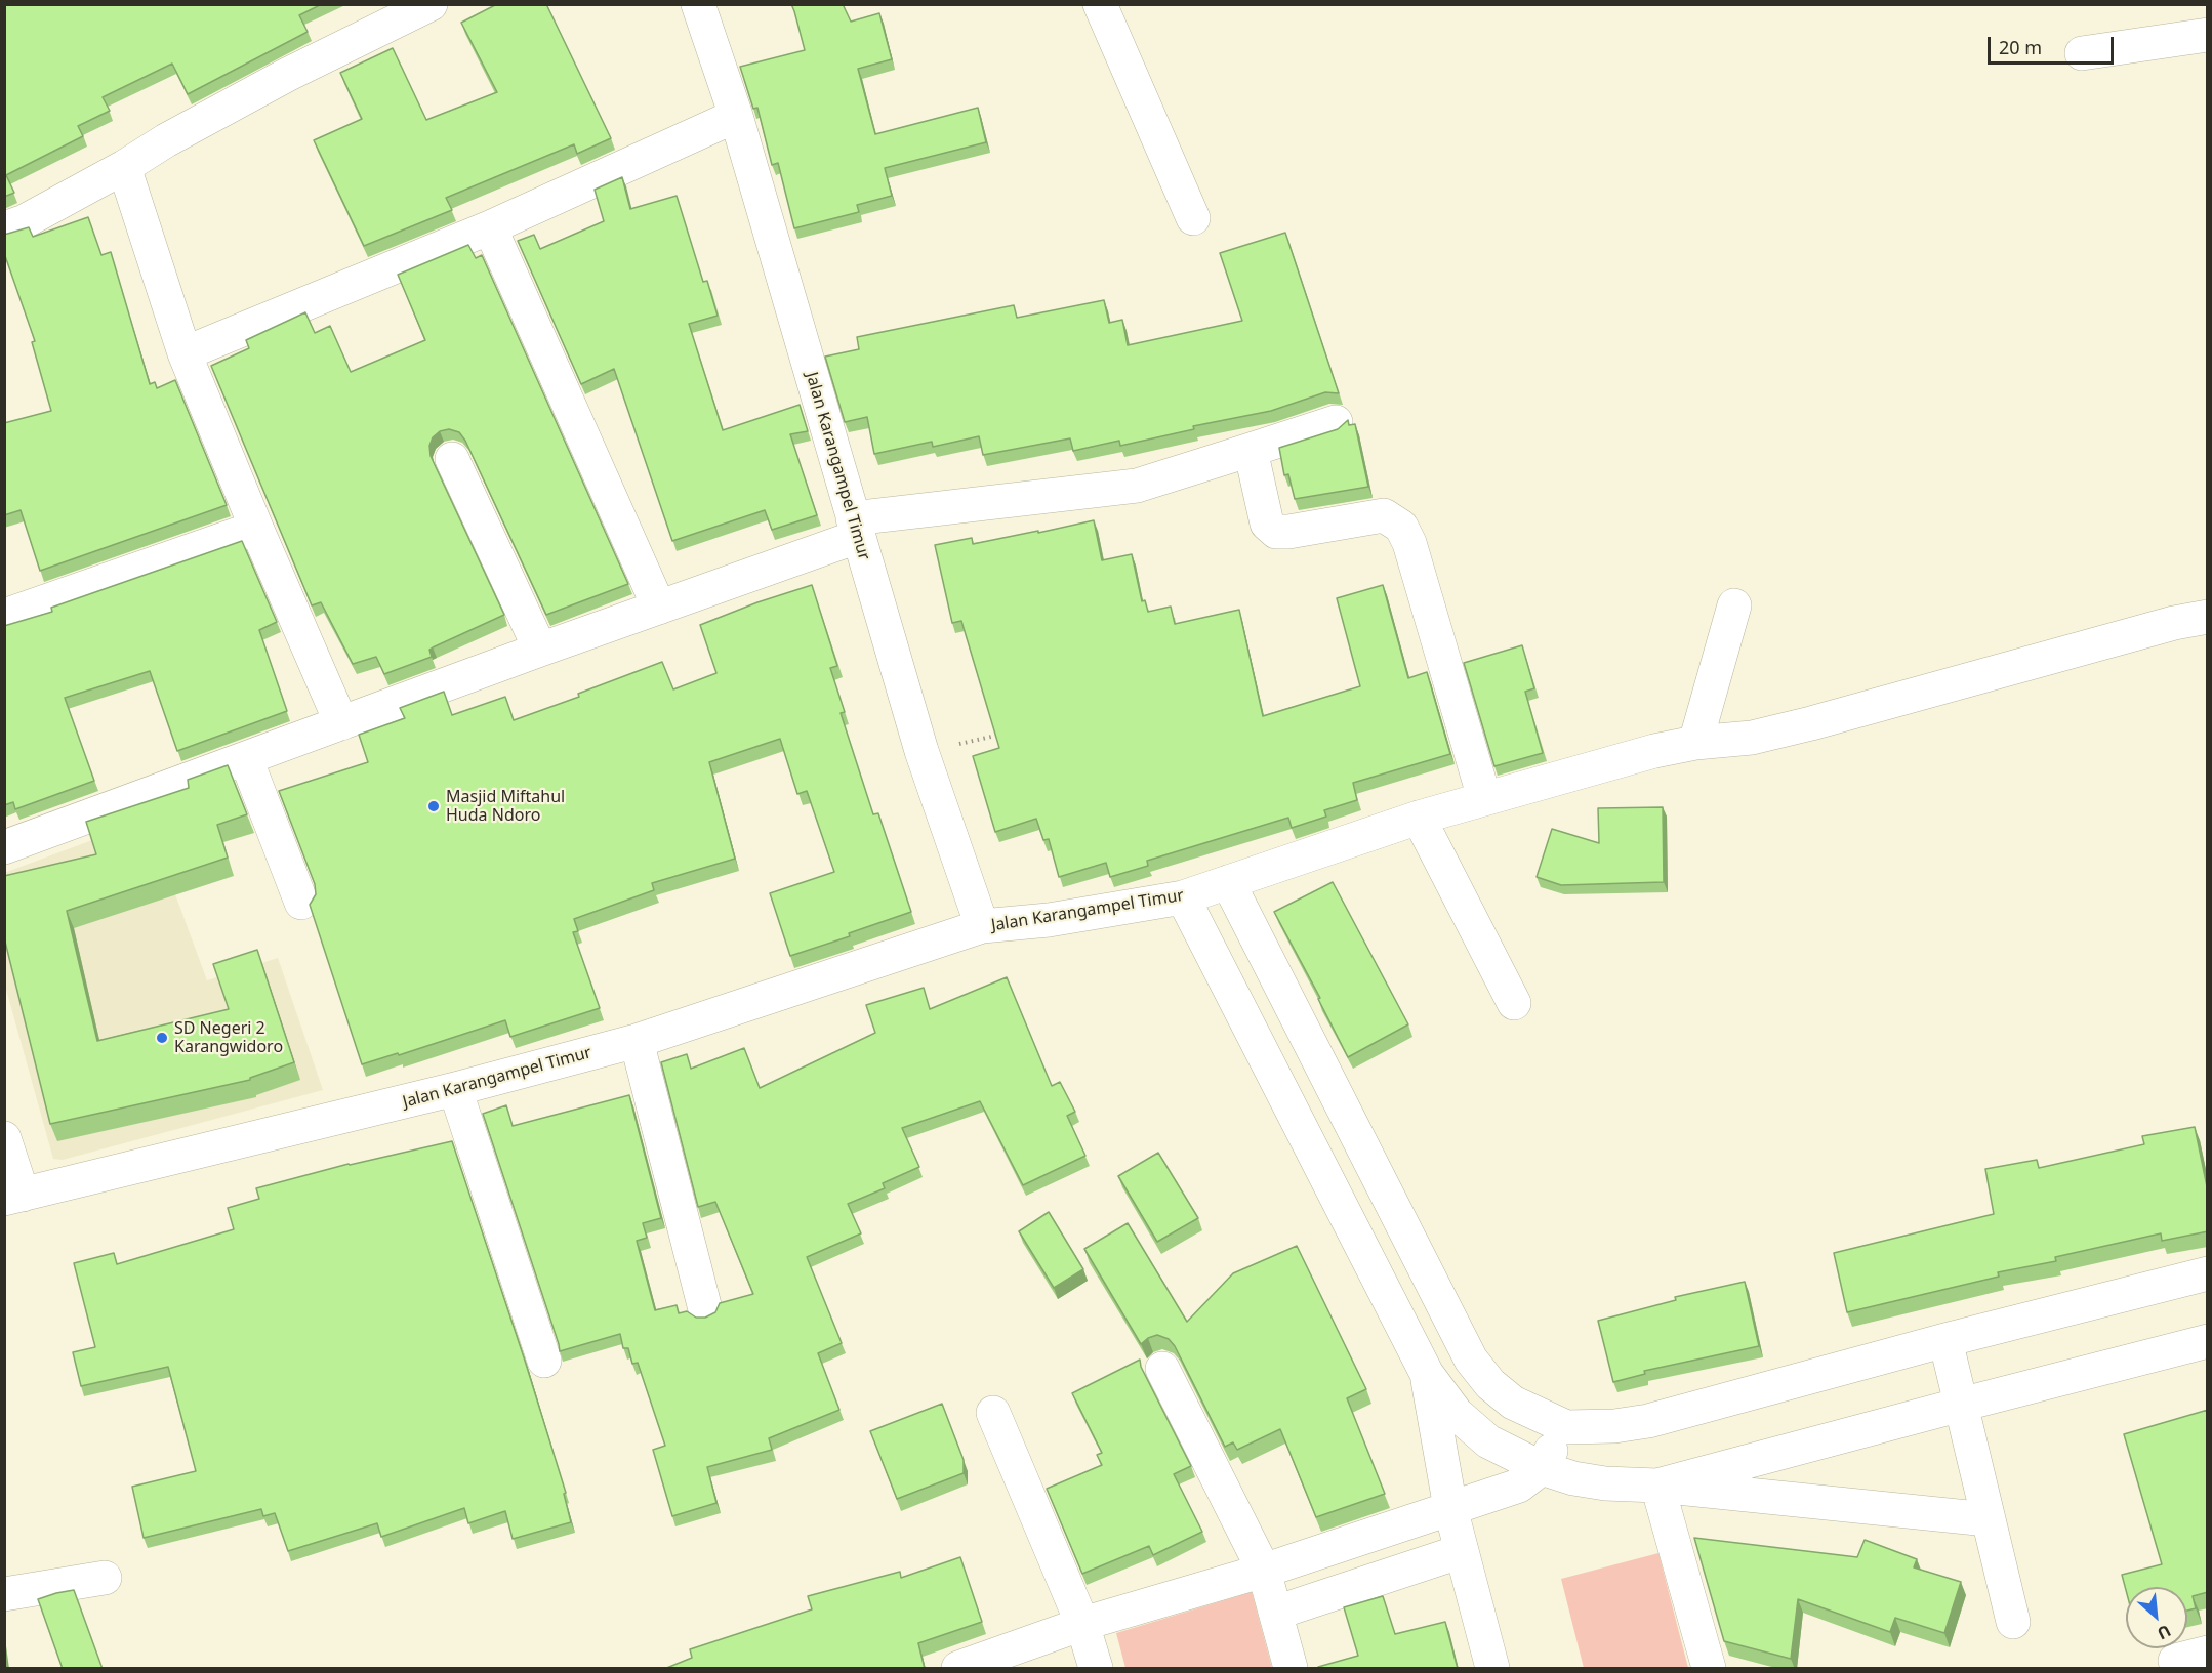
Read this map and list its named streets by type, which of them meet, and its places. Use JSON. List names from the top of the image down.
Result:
{
  "streets": {
    "street": ["Jalan Karangampel Timur"]
  },
  "places": ["Masjid Miftahul Huda Ndoro", "SD Negeri 2 Karangwidoro"],
  "scale_bar": "20 m",
  "north": "bottom right"
}
